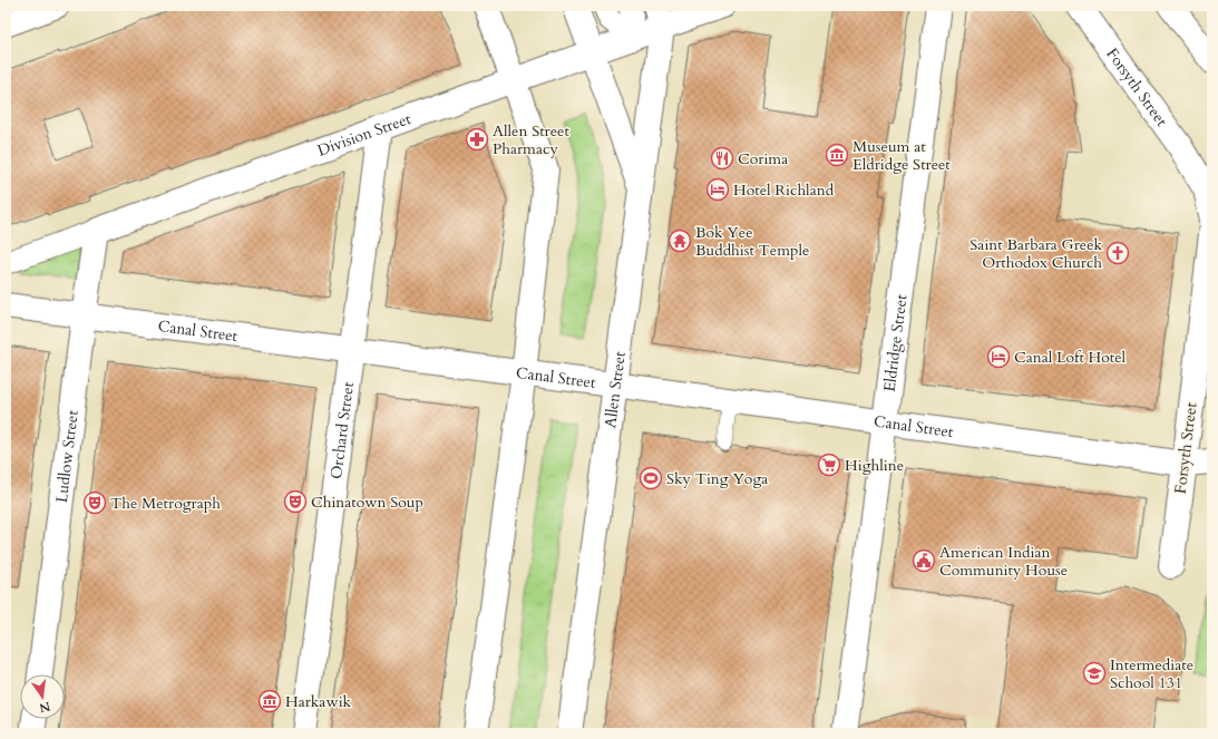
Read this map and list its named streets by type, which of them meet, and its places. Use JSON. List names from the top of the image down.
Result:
{
  "streets": {
    "main road": [
      "Forsyth Street",
      "Division Street",
      "Canal Street",
      "Eldridge Street",
      "Allen Street",
      "Orchard Street",
      "Ludlow Street"
    ]
  },
  "crossings": [
    ["Forsyth Street", "Canal Street"],
    ["Division Street", "Allen Street"],
    ["Division Street", "Orchard Street"],
    ["Division Street", "Ludlow Street"],
    ["Canal Street", "Eldridge Street"],
    ["Canal Street", "Allen Street"],
    ["Canal Street", "Orchard Street"],
    ["Canal Street", "Ludlow Street"]
  ],
  "places": {
    "pharmacy": ["Allen Street Pharmacy"],
    "museum": ["Museum at Eldridge Street", "Harkawik"],
    "restaurant": ["Corima"],
    "hotel": ["Hotel Richland", "Canal Loft Hotel"],
    "temple": ["Bok Yee Buddhist Temple"],
    "church": ["Saint Barbara Greek Orthodox Church"],
    "supermarket": ["Highline"],
    "sports": ["Sky Ting Yoga"],
    "theatre": ["Chinatown Soup", "The Metrograph"],
    "public building": ["American Indian Community House"],
    "school or university": ["Intermediate School 131"]
  },
  "north": "bottom"
}
